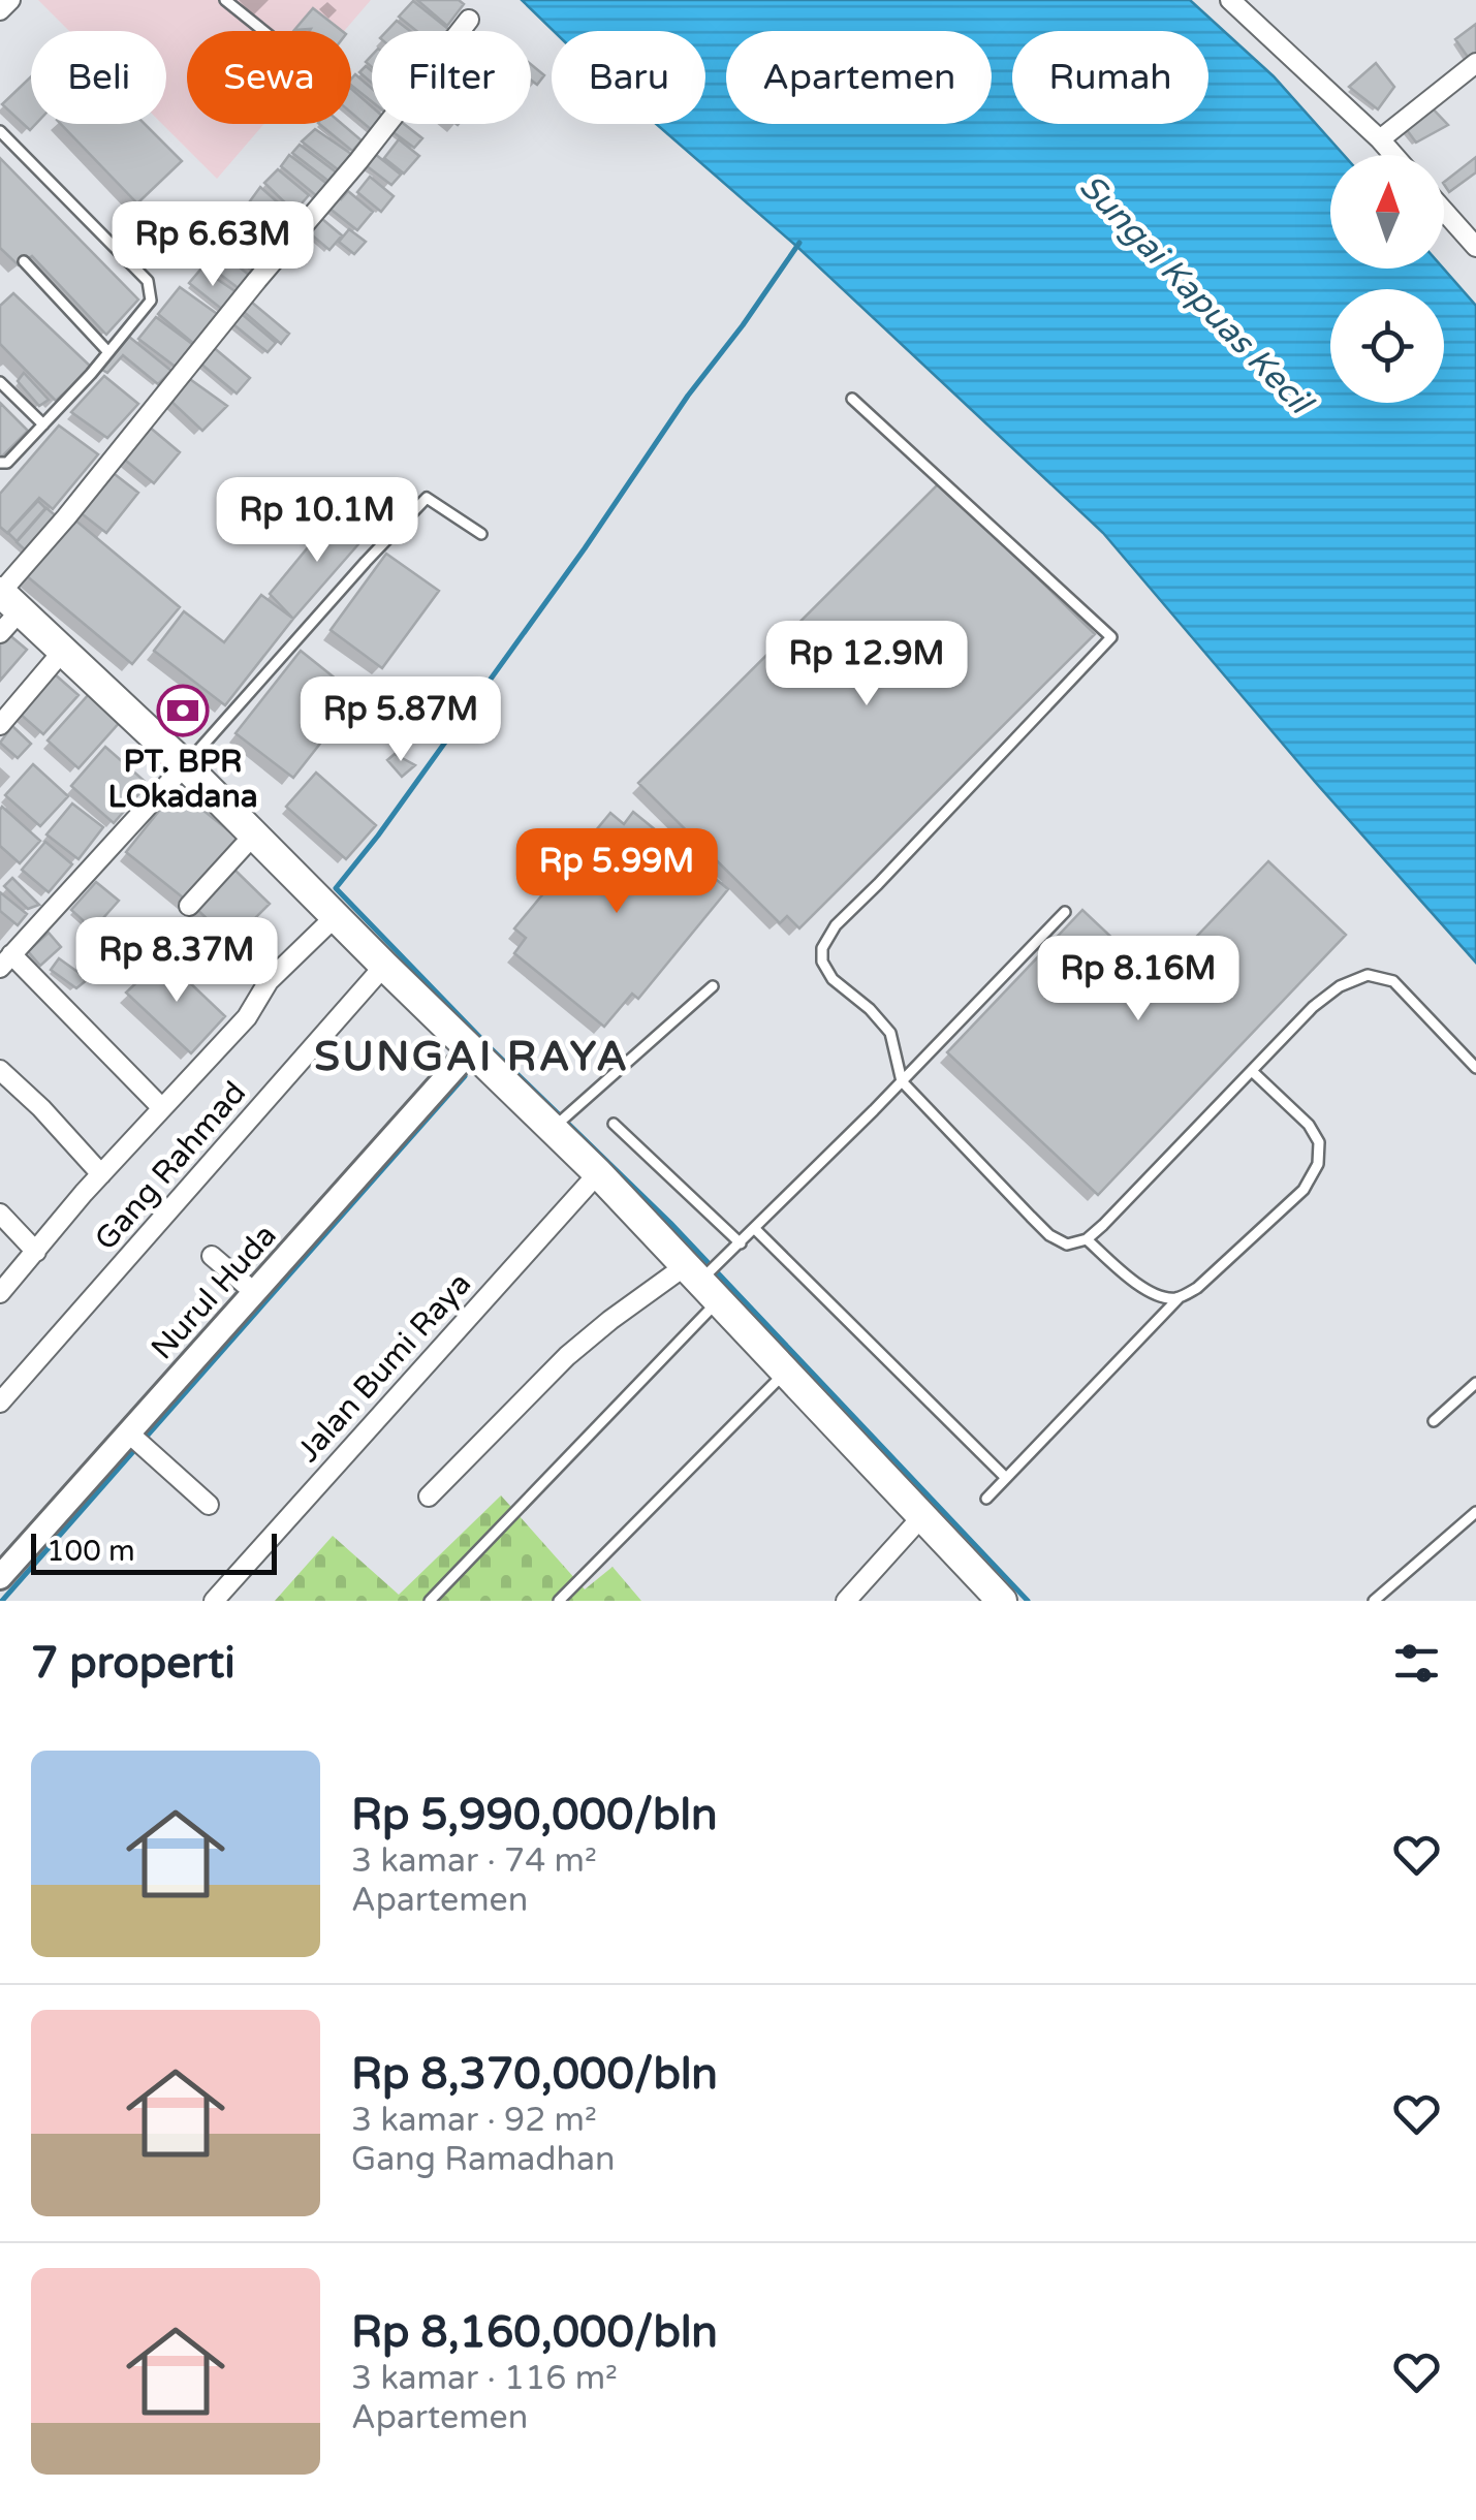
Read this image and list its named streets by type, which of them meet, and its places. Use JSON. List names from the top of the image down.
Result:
{
  "streets": {
    "street": ["Gang Rahmad", "Nurul Huda", "Jalan Bumi Raya"]
  },
  "districts": ["SUNGAI RAYA"],
  "water": ["Sungai Kapuas Kecil"],
  "places": {
    "bank": ["PT. BPR LOkadana"]
  },
  "scale_bar": "100 m",
  "north": "top",
  "page": {
    "chip": [
      "Beli",
      "Sewa",
      "Filter",
      "Baru",
      "Apartemen",
      "Rumah"
    ],
    "price": [
      "Rp 6.63M",
      "Rp 10.1M",
      "Rp 12.9M",
      "Rp 5.87M",
      "Rp 5.99M",
      "Rp 8.37M",
      "Rp 8.16M"
    ],
    "scale": "100 m",
    "heading": "7 properti",
    "list": [
      {
        "name": "Rp 5,990,000/bln",
        "note": "3 kamar · 74 m² · Apartemen"
      },
      {
        "name": "Rp 8,370,000/bln",
        "note": "3 kamar · 92 m² · Gang Ramadhan"
      },
      {
        "name": "Rp 8,160,000/bln",
        "note": "3 kamar · 116 m² · Apartemen"
      }
    ]
  }
}
